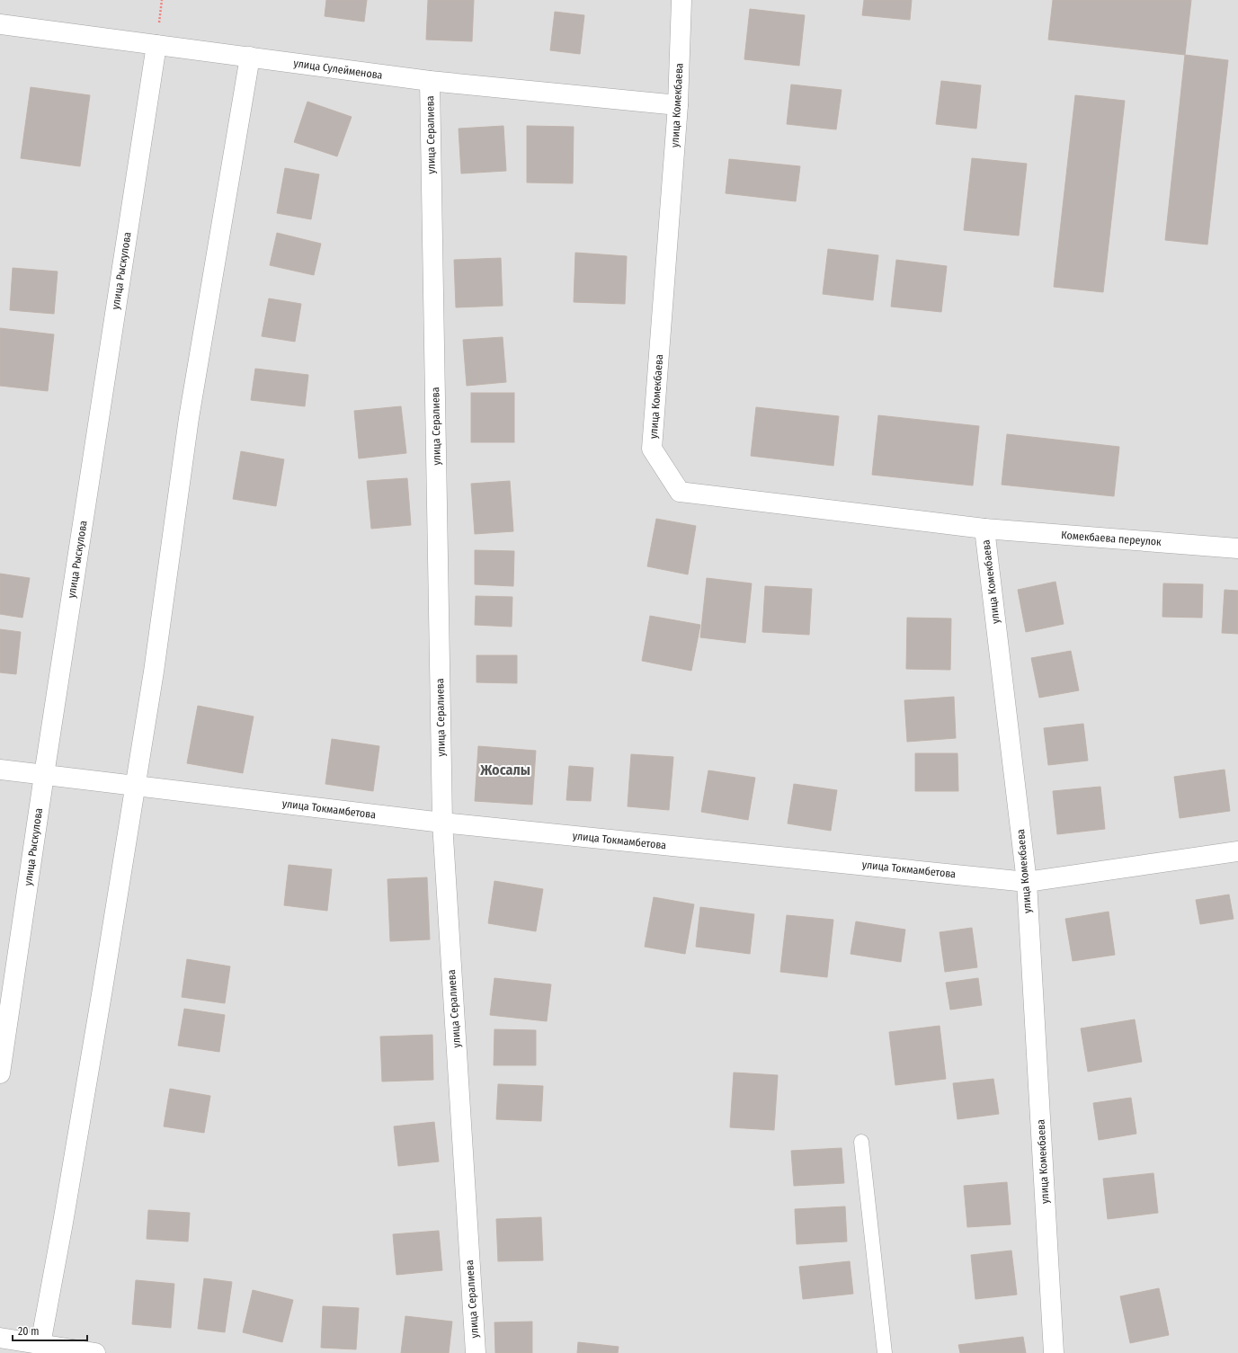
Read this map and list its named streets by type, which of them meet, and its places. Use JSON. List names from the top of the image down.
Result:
{
  "streets": {
    "street": [
      "улица Сулейменова",
      "улица Комекбаева",
      "улица Сералиева",
      "улица Рыскулова",
      "Комекбаева переулок",
      "улица Токмамбетова"
    ]
  },
  "crossings": [
    ["улица Сулейменова", "улица Комекбаева"],
    ["улица Сулейменова", "улица Сералиева"],
    ["улица Сулейменова", "улица Рыскулова"],
    ["улица Комекбаева", "Комекбаева переулок"],
    ["улица Комекбаева", "улица Токмамбетова"],
    ["улица Сералиева", "улица Токмамбетова"],
    ["улица Рыскулова", "улица Токмамбетова"]
  ],
  "districts": ["Жосалы"],
  "scale_bar": "20 m"
}
